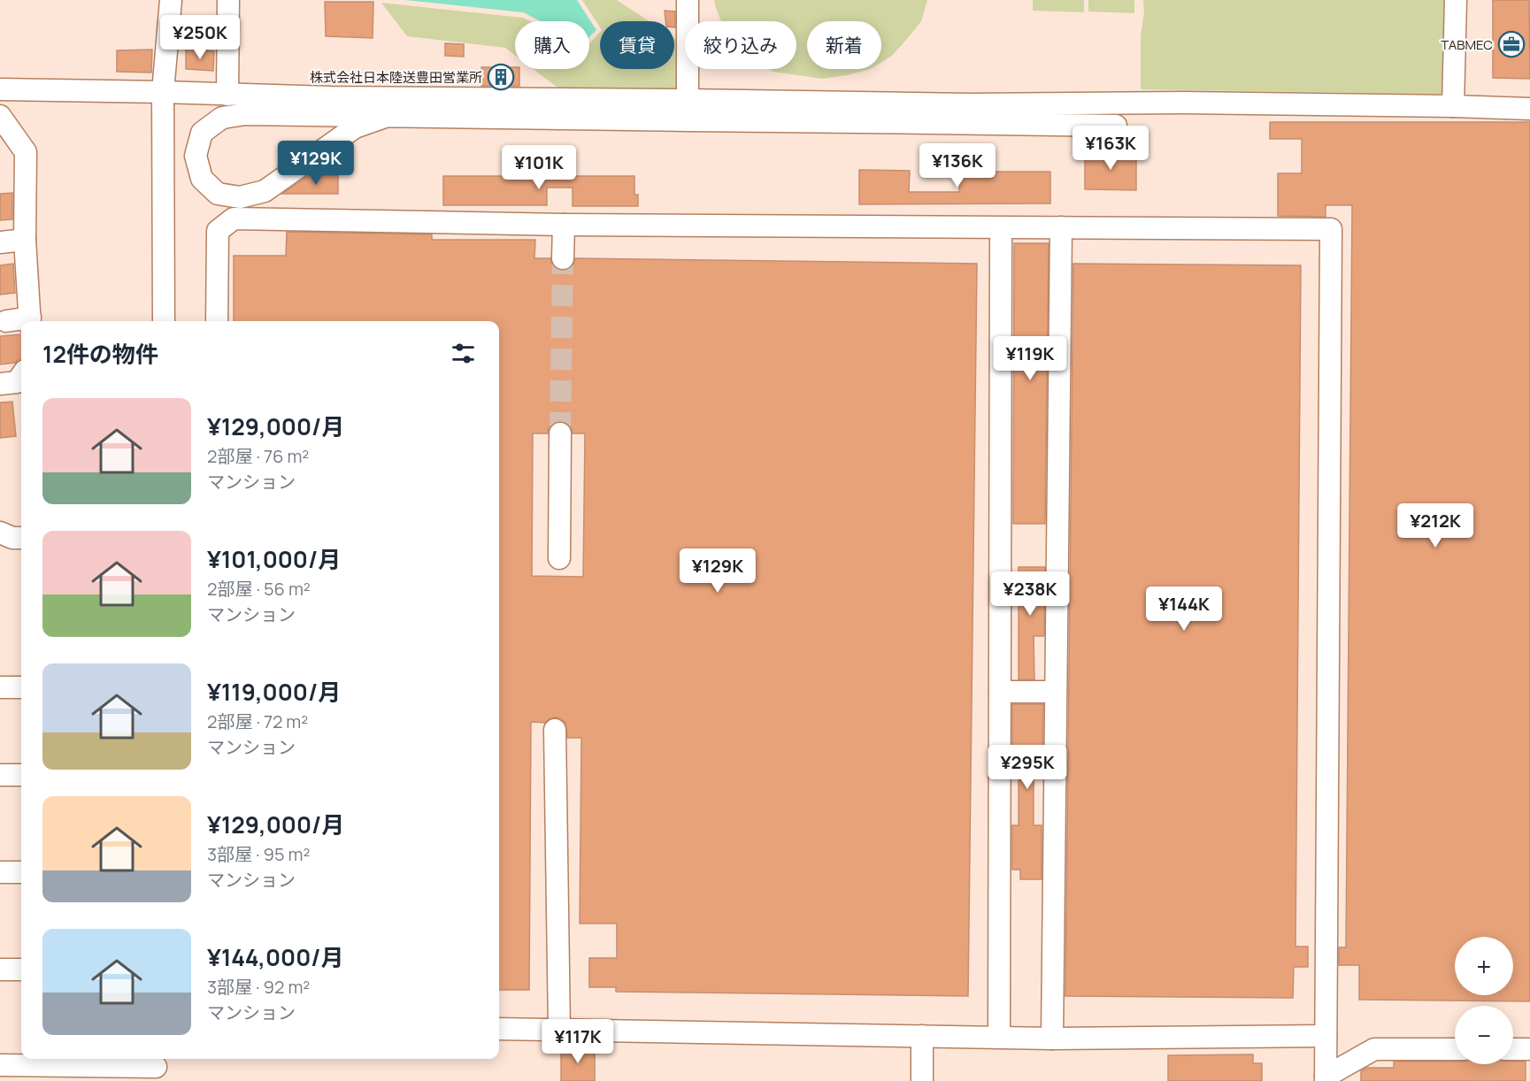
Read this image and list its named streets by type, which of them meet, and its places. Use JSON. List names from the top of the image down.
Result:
{
  "places": {
    "office": ["TABMEC"],
    "building": ["株式会社日本陸送豊田営業所"]
  },
  "page": {
    "price": [
      "¥250K",
      "¥163K",
      "¥129K",
      "¥136K",
      "¥101K",
      "¥119K",
      "¥212K",
      "¥129K",
      "¥238K",
      "¥144K",
      "¥295K",
      "¥117K"
    ],
    "chip": [
      "購入",
      "賃貸",
      "絞り込み",
      "新着"
    ],
    "heading": "12件の物件",
    "list": [
      {
        "name": "¥129,000/月",
        "note": "2部屋 · 76 m² · マンション"
      },
      {
        "name": "¥101,000/月",
        "note": "2部屋 · 56 m² · マンション"
      },
      {
        "name": "¥119,000/月",
        "note": "2部屋 · 72 m² · マンション"
      },
      {
        "name": "¥129,000/月",
        "note": "3部屋 · 95 m² · マンション"
      },
      {
        "name": "¥144,000/月",
        "note": "3部屋 · 92 m² · マンション"
      }
    ],
    "map_buttons": ["+", "−"]
  }
}
